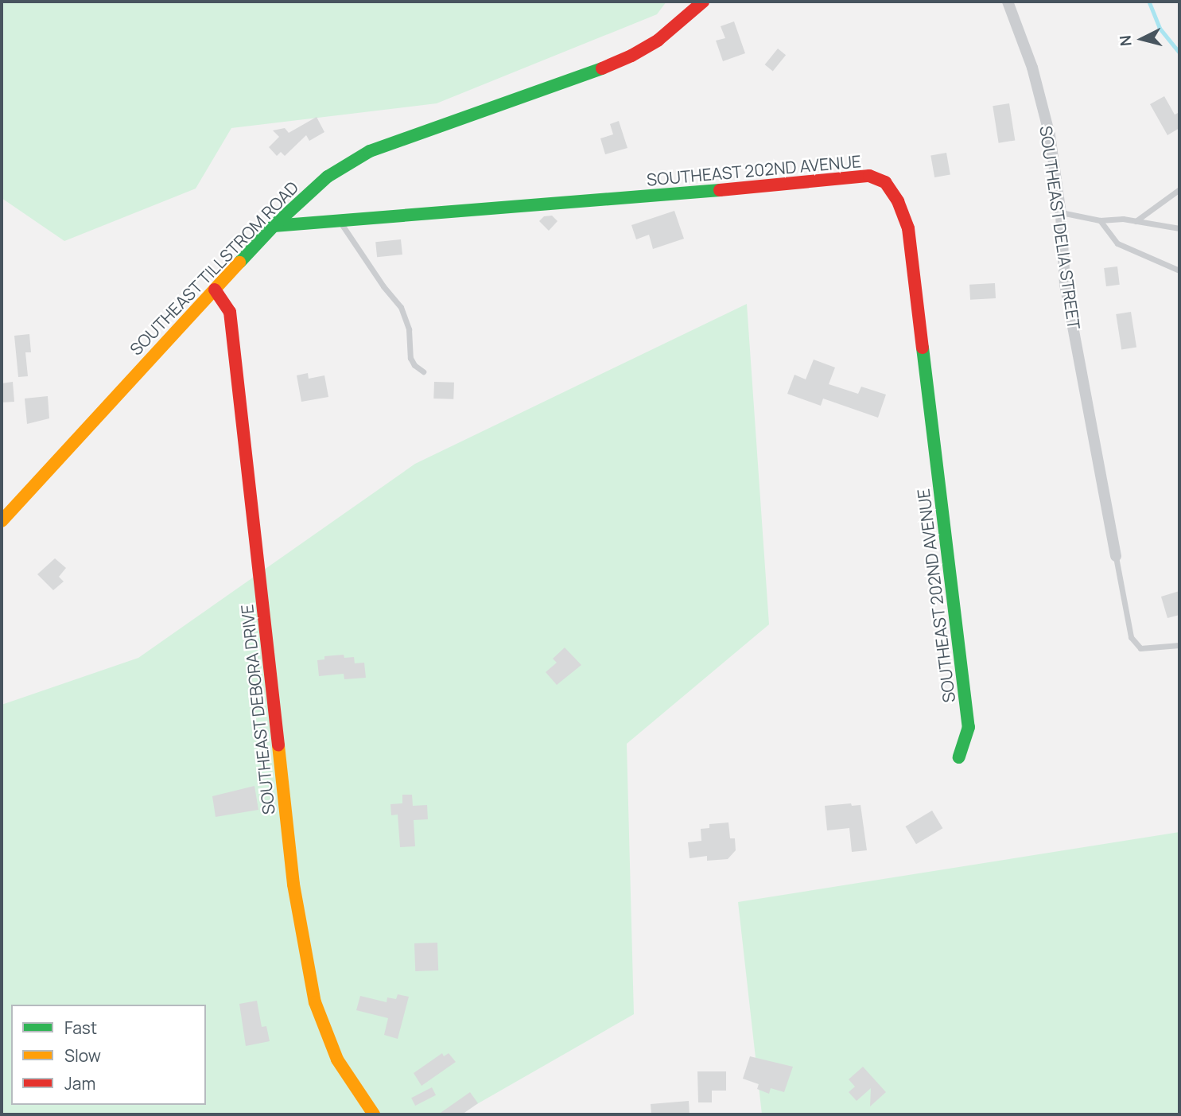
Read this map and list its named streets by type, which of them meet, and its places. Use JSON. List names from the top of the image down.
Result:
{
  "streets": {
    "street": [
      "SOUTHEAST 202ND AVENUE",
      "SOUTHEAST DELIA STREET",
      "SOUTHEAST TILLSTROM ROAD",
      "SOUTHEAST DEBORA DRIVE"
    ]
  },
  "crossings": [
    ["SOUTHEAST 202ND AVENUE", "SOUTHEAST TILLSTROM ROAD"],
    ["SOUTHEAST TILLSTROM ROAD", "SOUTHEAST DEBORA DRIVE"]
  ],
  "legend": ["Fast", "Slow", "Jam"],
  "north": "left"
}
